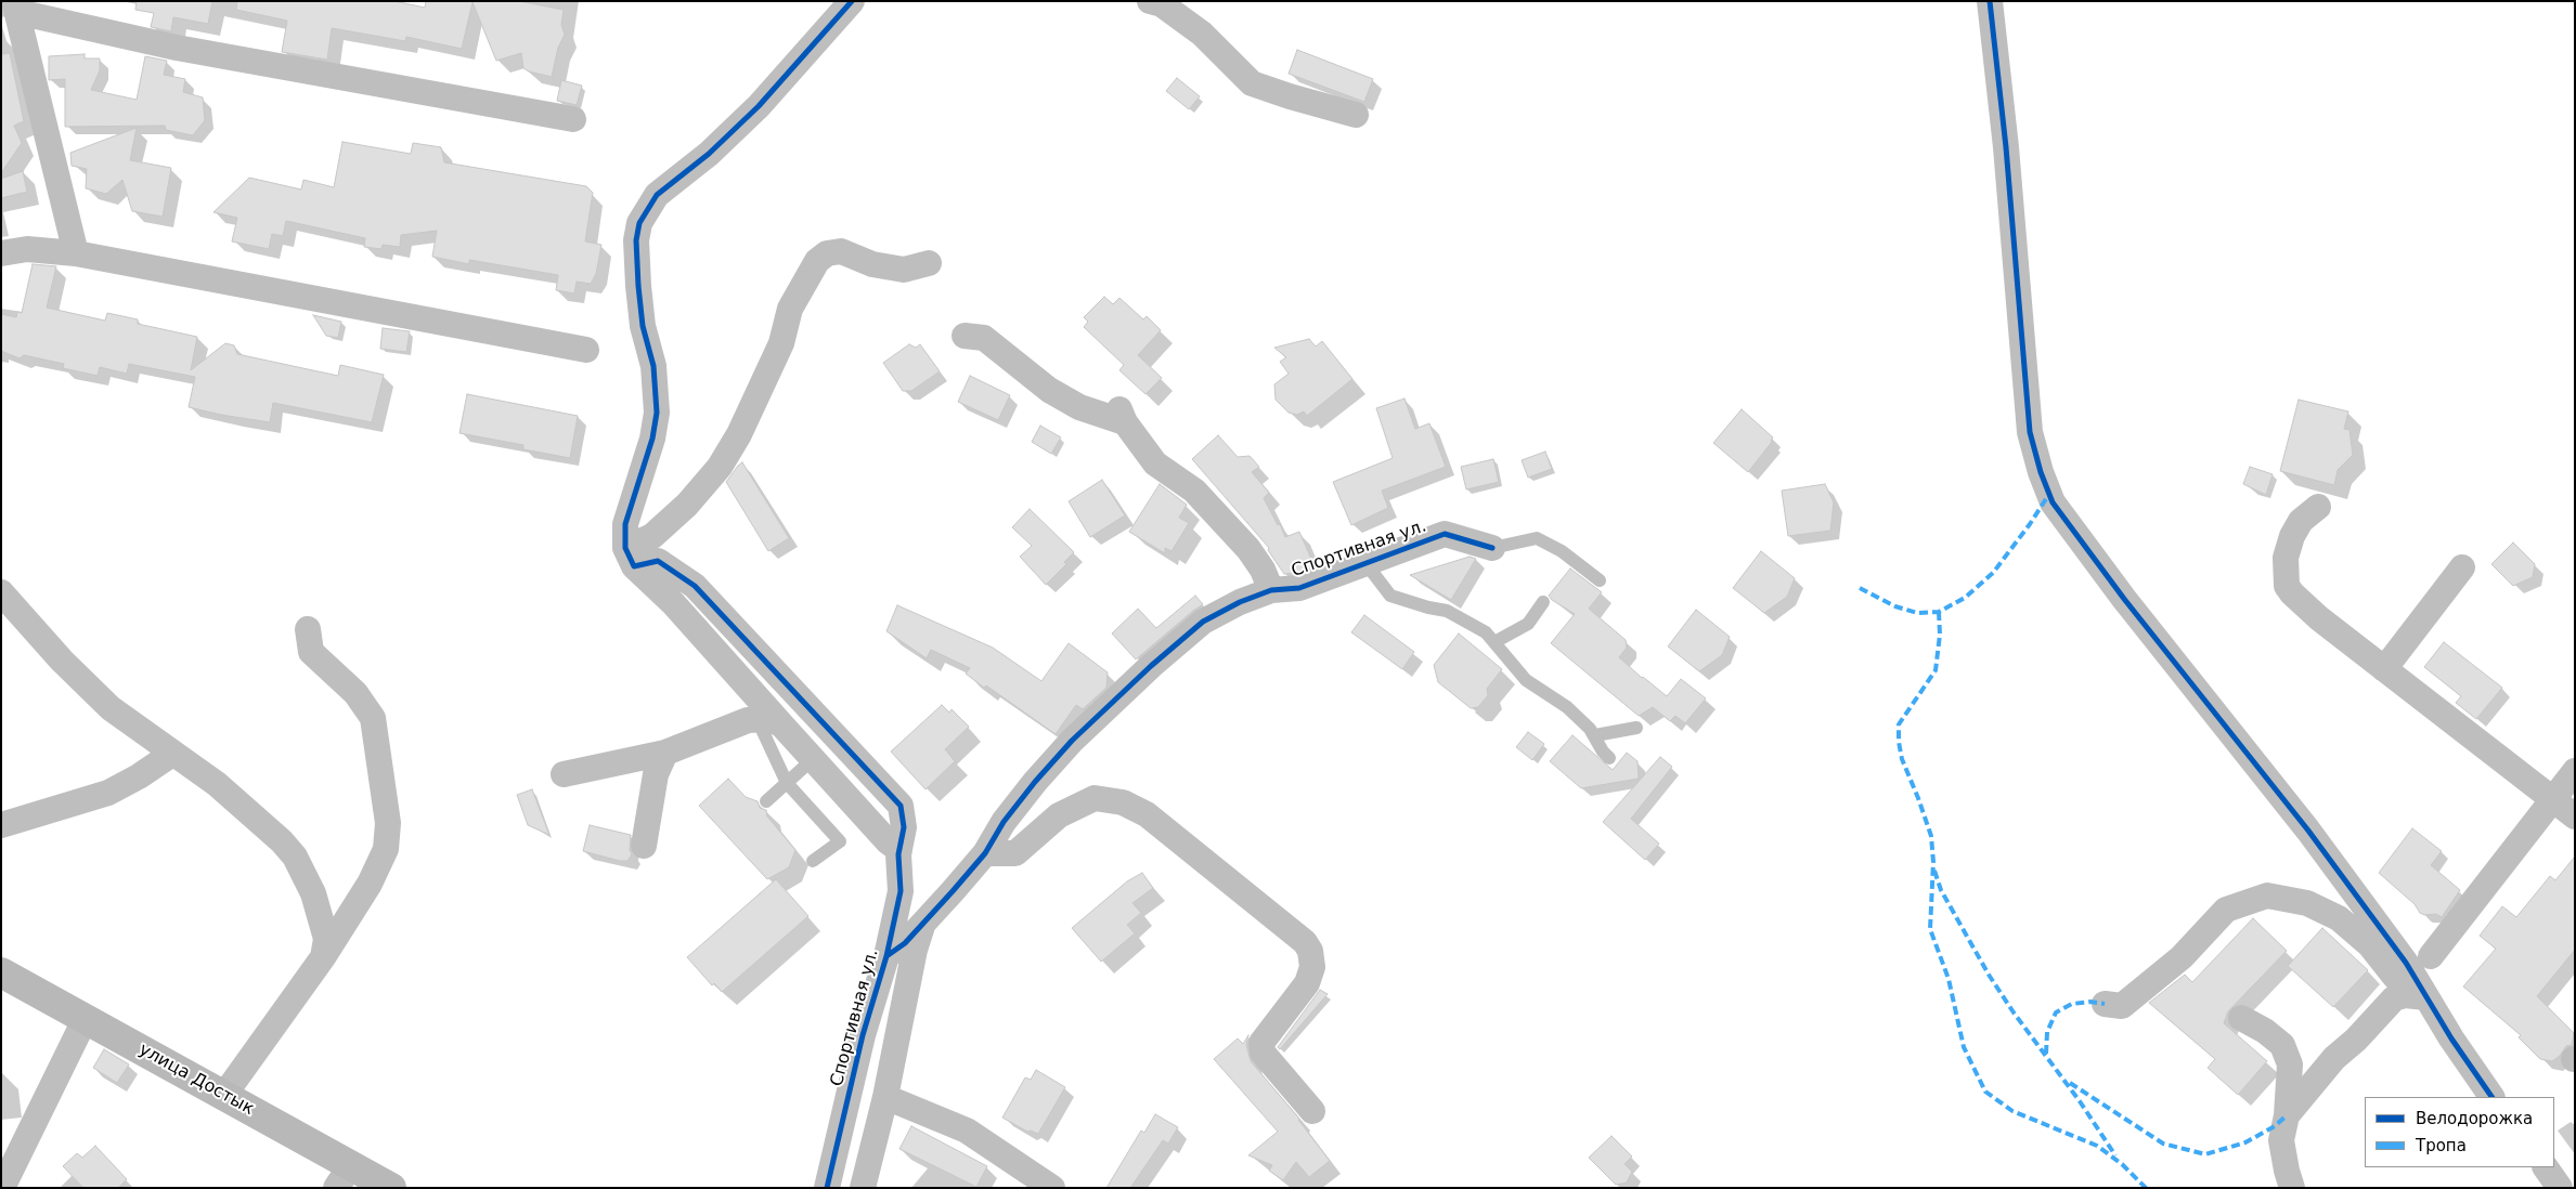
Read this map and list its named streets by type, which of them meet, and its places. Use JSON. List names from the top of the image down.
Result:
{
  "streets": {
    "main road": ["улица Достык"],
    "street": ["Спортивная ул."]
  },
  "legend": ["Велодорожка", "Тропа"]
}
